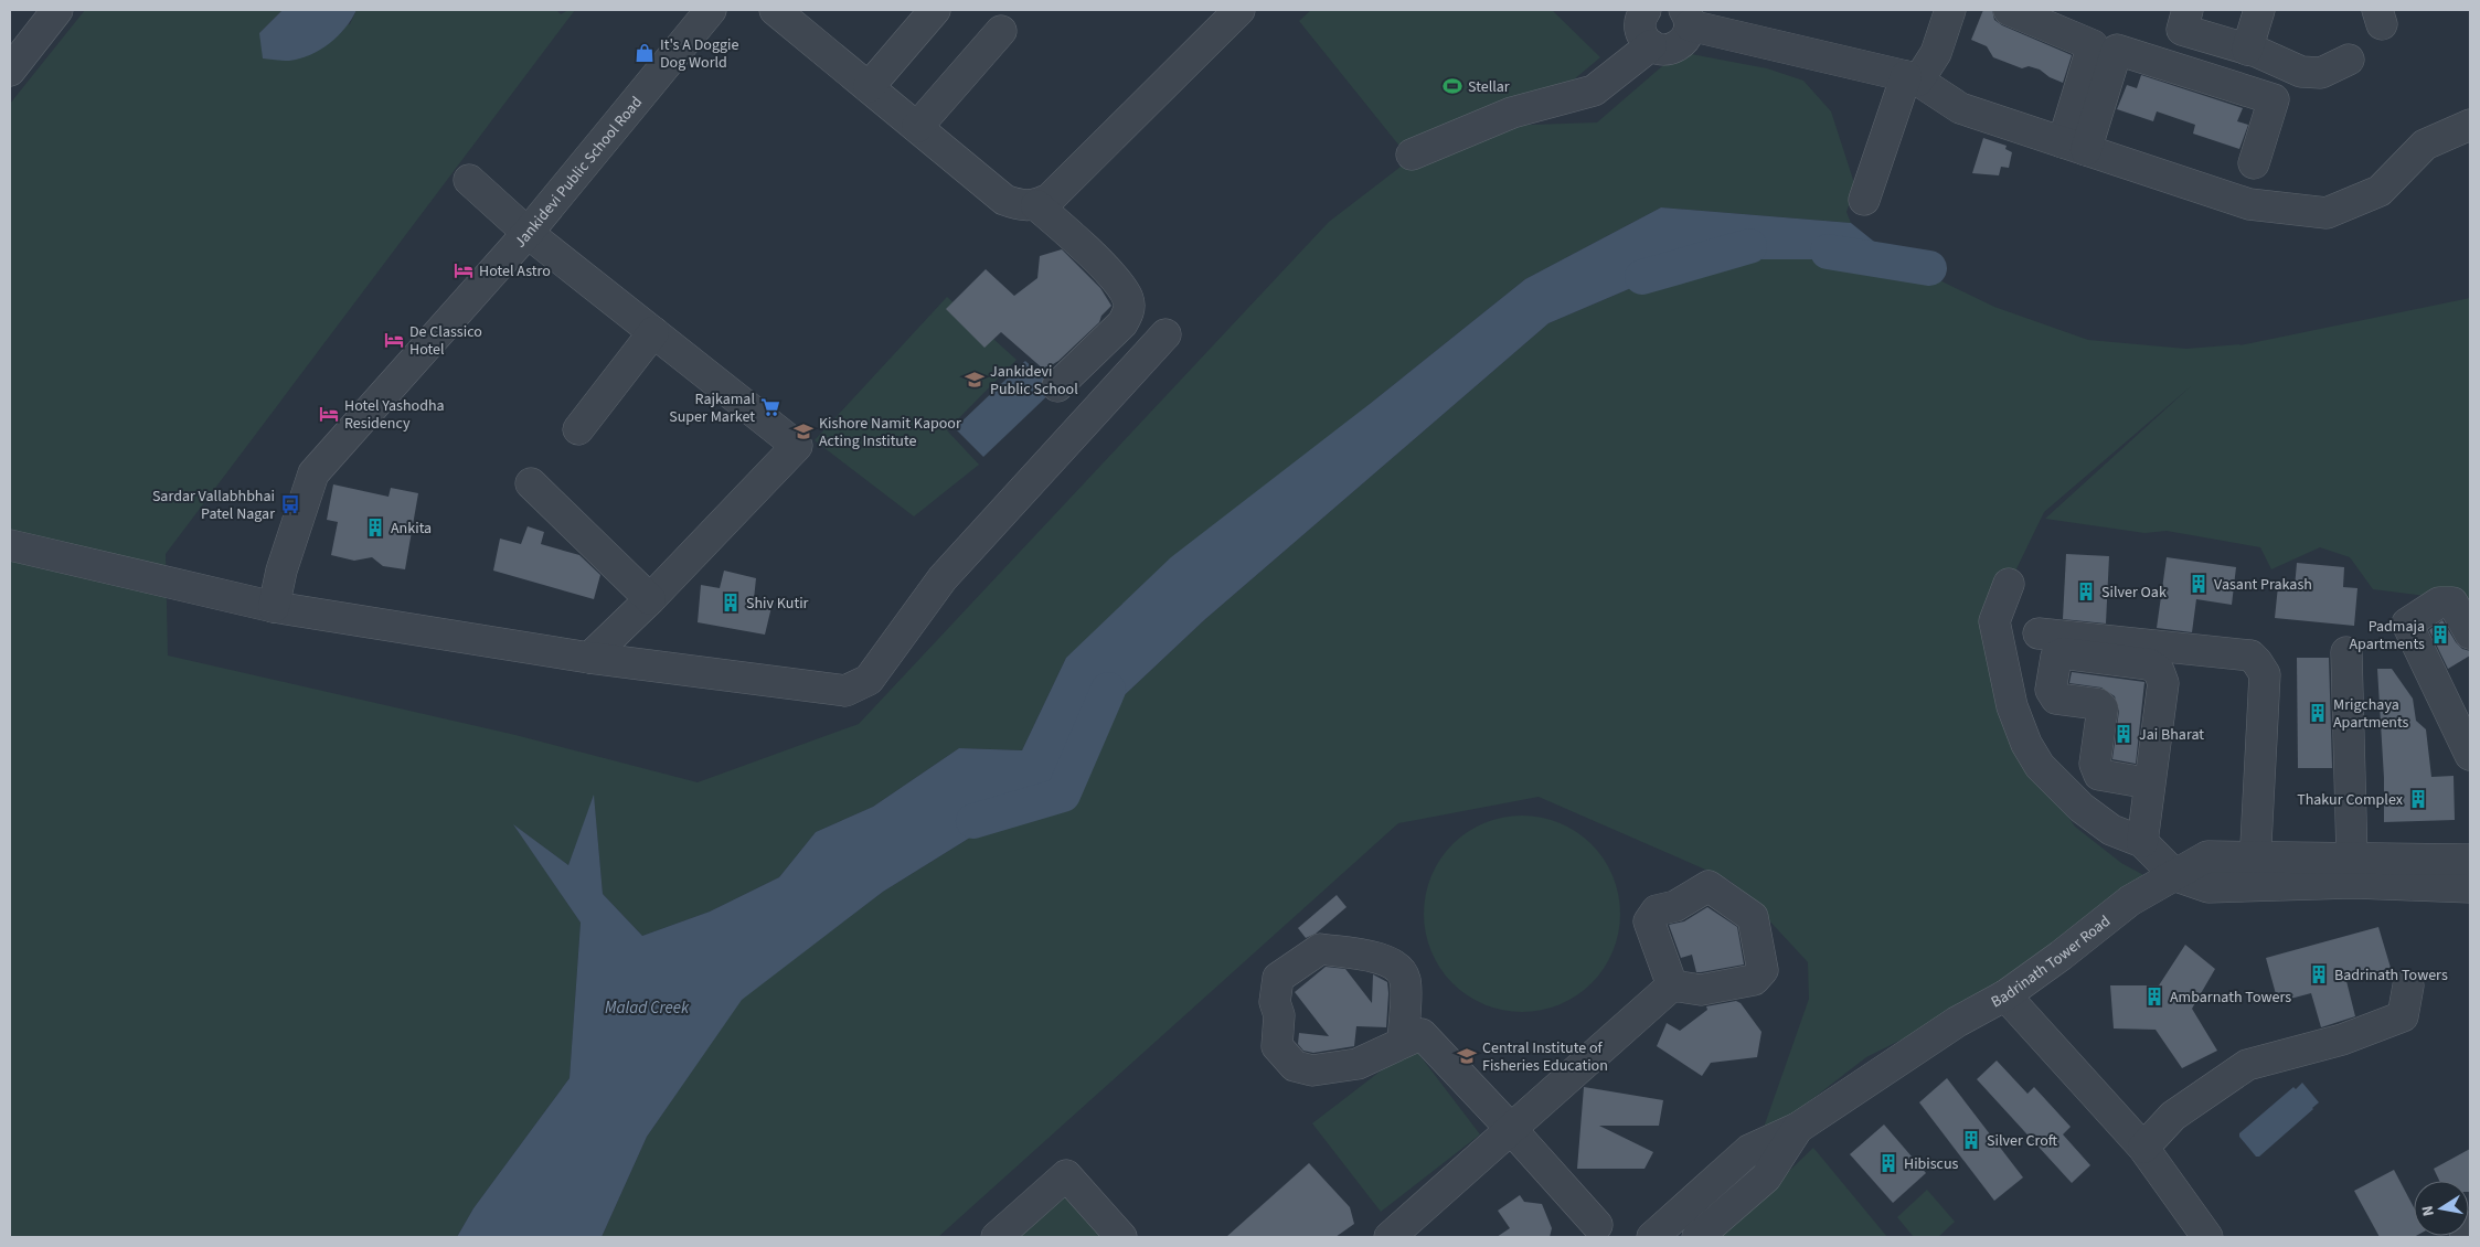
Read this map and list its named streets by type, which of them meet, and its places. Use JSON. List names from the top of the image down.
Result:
{
  "streets": {
    "street": ["Jankidevi Public School Road", "Badrinath Tower Road"]
  },
  "water": ["Malad Creek"],
  "places": {
    "shop": ["It's A Doggie Dog World"],
    "sports": ["Stellar"],
    "hotel": ["Hotel Astro", "De Classico Hotel", "Hotel Yashodha Residency"],
    "school or university": ["Jankidevi Public School", "Kishore Namit Kapoor Acting Institute", "Central Institute of Fisheries Education"],
    "supermarket": ["Rajkamal Super Market"],
    "bus stop": ["Sardar Vallabhbhai Patel Nagar"],
    "building": [
      "Ankita",
      "Vasant Prakash",
      "Silver Oak",
      "Shiv Kutir",
      "Padmaja Apartments",
      "Mrigchaya Apartments",
      "Jai Bharat",
      "Thakur Complex",
      "Badrinath Towers",
      "Ambarnath Towers",
      "Silver Croft",
      "Hibiscus"
    ]
  },
  "north": "left"
}
